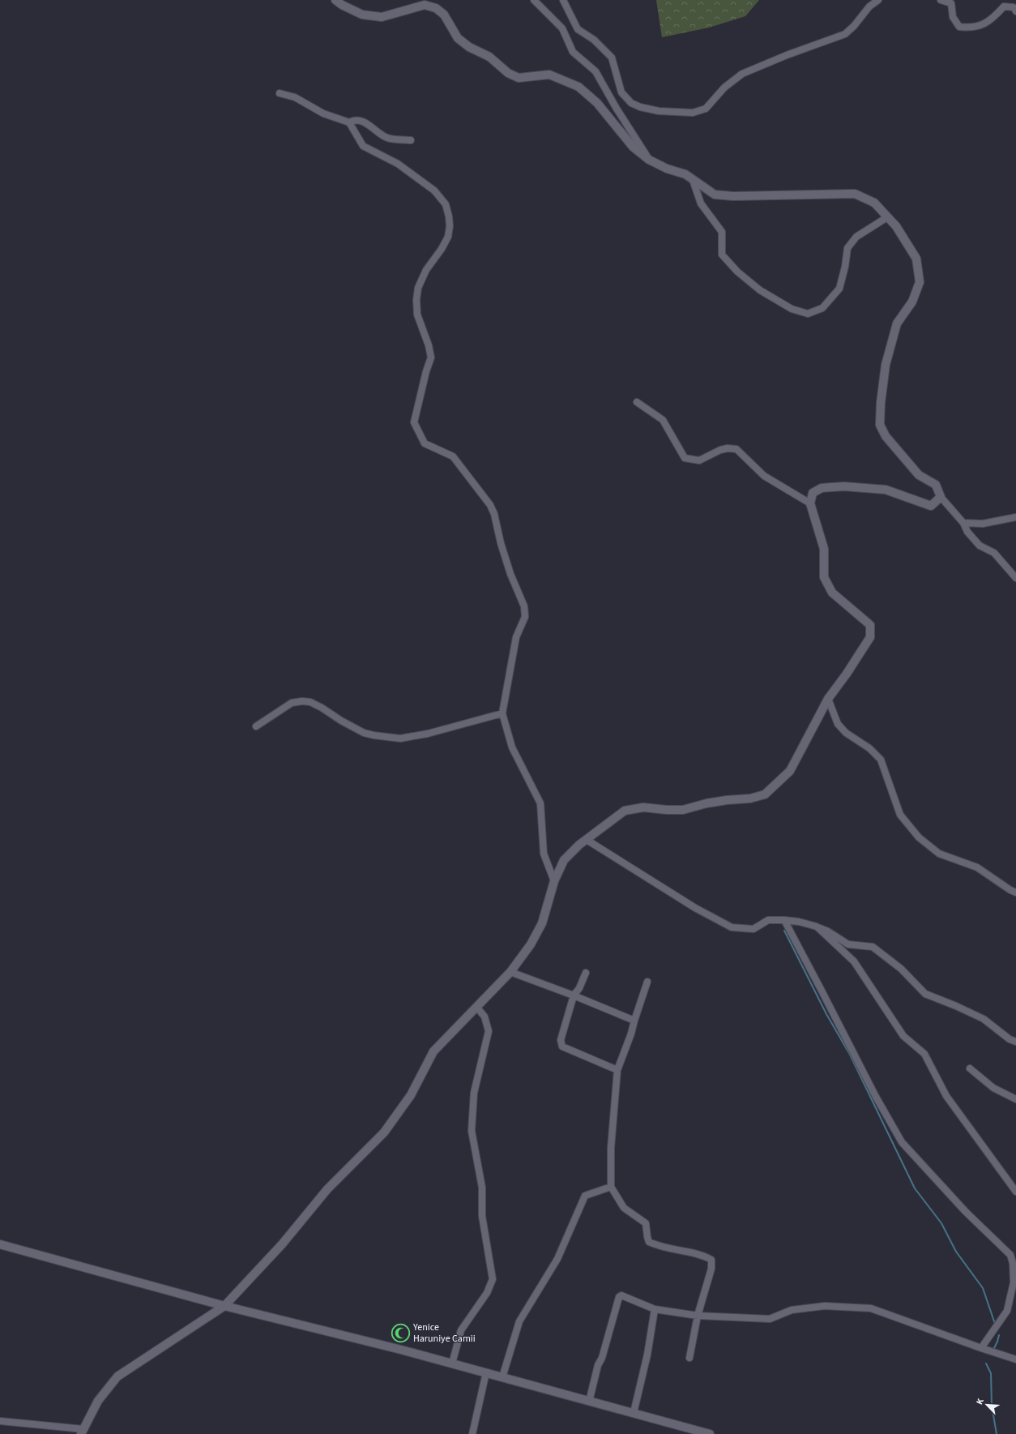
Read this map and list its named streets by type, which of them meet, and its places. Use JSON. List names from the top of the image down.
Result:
{
  "places": {
    "mosque": ["Yenice Haruniye Camii"]
  },
  "north": "top left"
}
